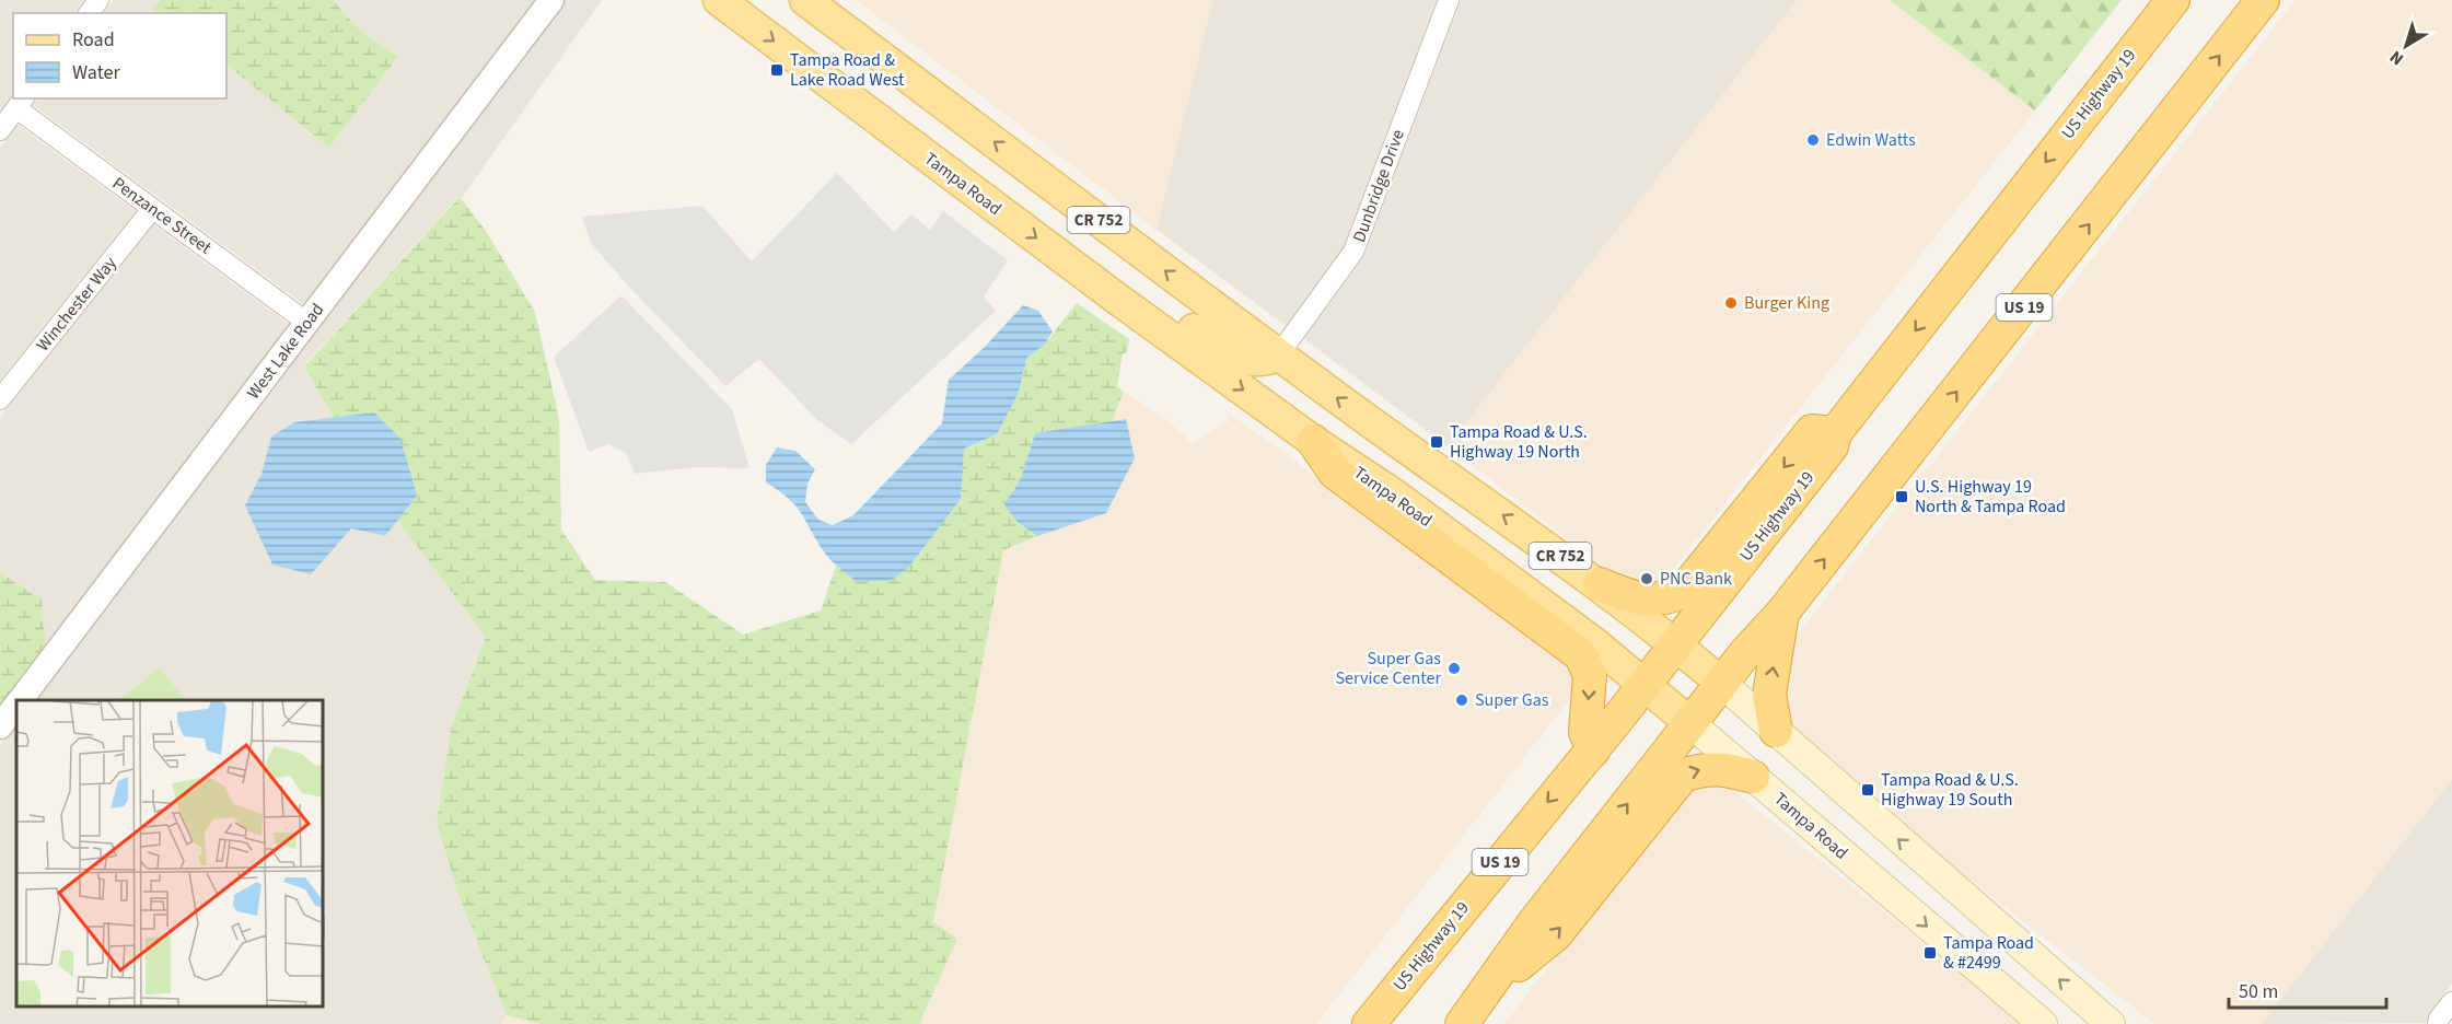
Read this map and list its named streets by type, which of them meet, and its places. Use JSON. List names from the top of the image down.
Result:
{
  "streets": {
    "highway": ["US Highway 19", "US 19"],
    "main road": ["Tampa Road", "CR 752"],
    "street": [
      "Dunbridge Drive",
      "Penzance Street",
      "Winchester Way",
      "West Lake Road"
    ]
  },
  "crossings": [
    ["US Highway 19", "Tampa Road"],
    ["US Highway 19", "CR 752"],
    ["Tampa Road", "US 19"],
    ["Dunbridge Drive", "CR 752"],
    ["Penzance Street", "Winchester Way"],
    ["Penzance Street", "West Lake Road"],
    ["CR 752", "US 19"]
  ],
  "places": {
    "transit": [
      "Tampa Road & Lake Road West",
      "Tampa Road & U.S. Highway 19 North",
      "U.S. Highway 19 North & Tampa Road",
      "Tampa Road & U.S. Highway 19 South",
      "Tampa Road & #2499"
    ],
    "other": [
      "Edwin Watts",
      "Burger King",
      "PNC Bank",
      "Super Gas Service Center",
      "Super Gas"
    ]
  },
  "legend": ["Road", "Water"],
  "scale_bar": "50 m",
  "north": "bottom left"
}
